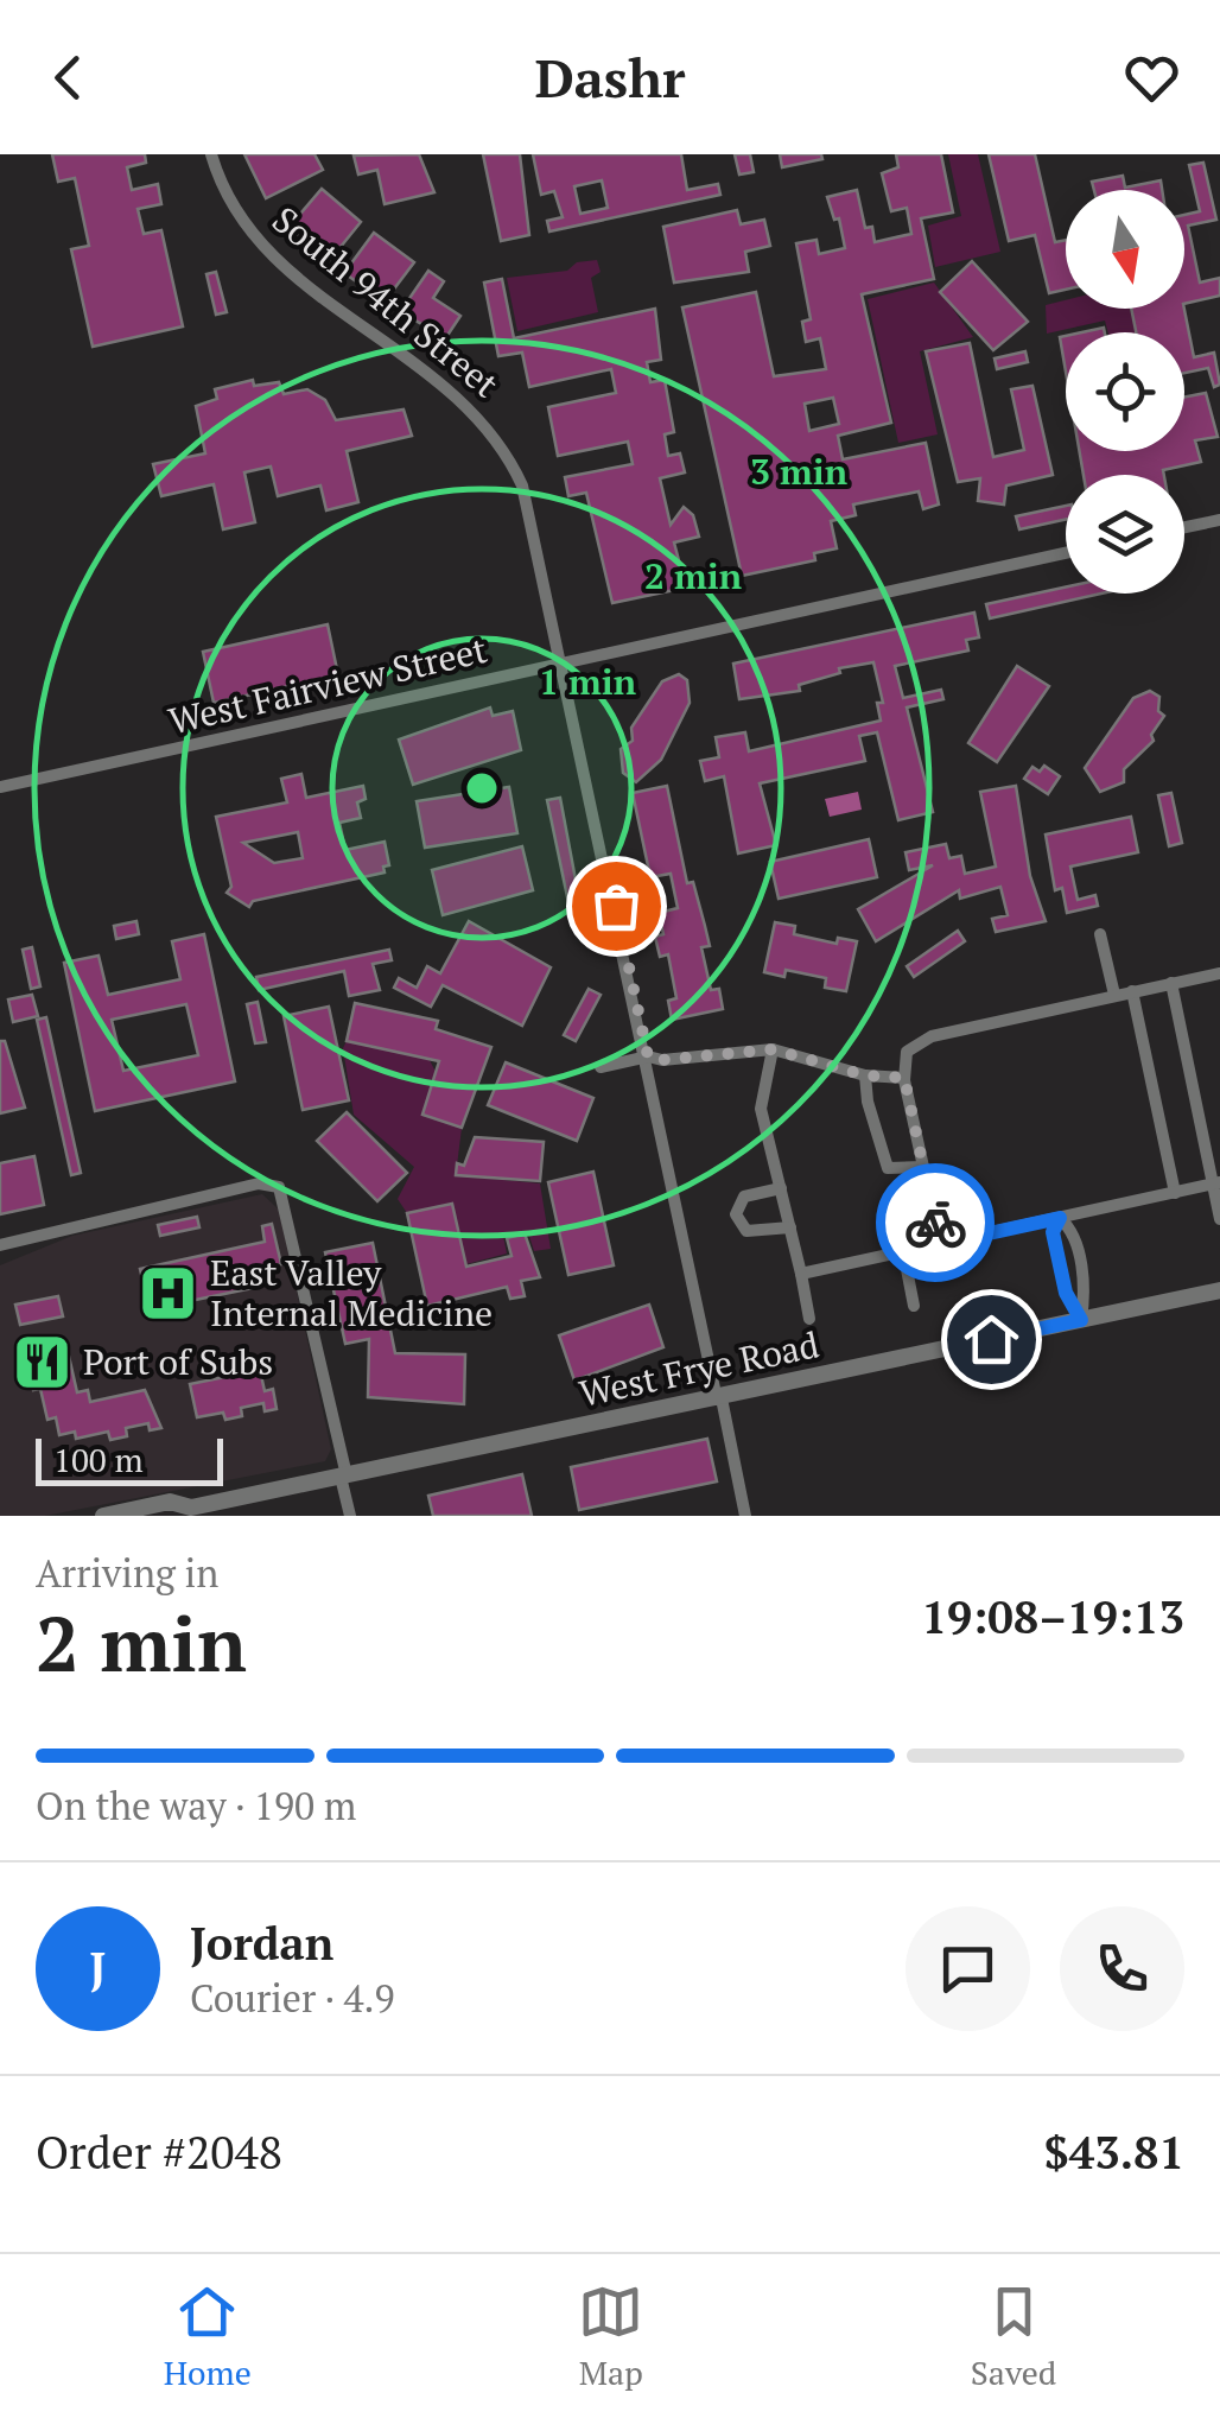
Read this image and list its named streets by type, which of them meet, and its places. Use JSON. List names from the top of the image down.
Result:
{
  "streets": {
    "street": ["South 94th Street", "West Fairview Street", "West Frye Road"]
  },
  "crossings": [
    ["South 94th Street", "West Fairview Street"],
    ["South 94th Street", "West Frye Road"]
  ],
  "places": {
    "hospital": ["East Valley Internal Medicine"],
    "restaurant": ["Port of Subs"]
  },
  "scale_bar": "100 m",
  "north": "bottom",
  "page": {
    "header": "Dashr",
    "scale": "100 m",
    "heading": ["2 min", "Arriving in", "19:08–19:13"],
    "panel": [
      "Jordan",
      "Courier · 4.9",
      "Order #2048",
      "$43.81"
    ],
    "bar": "On the way · 190 m",
    "round": "J",
    "tabs": ["Home", "Map", "Saved"]
  },
  "rings": ["3 min", "2 min", "1 min"]
}
